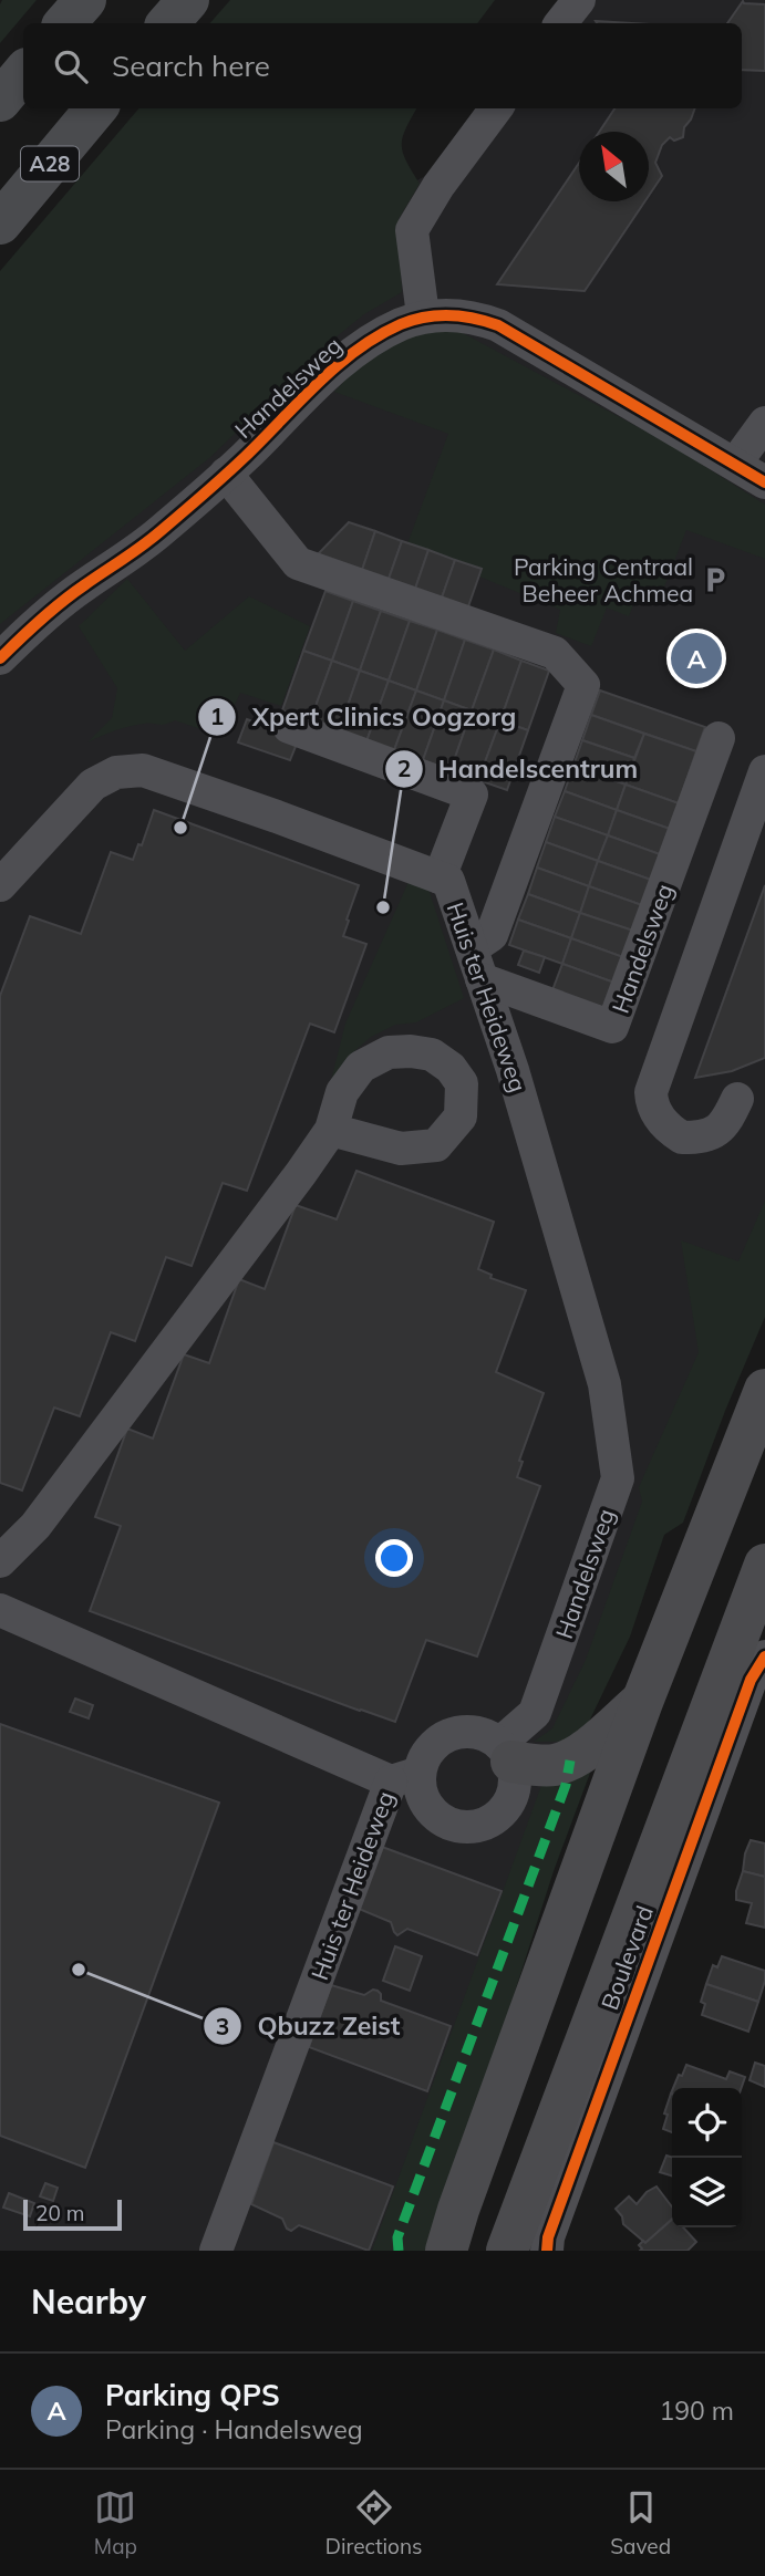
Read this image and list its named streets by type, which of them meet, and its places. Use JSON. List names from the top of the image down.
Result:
{
  "streets": {
    "highway": ["A28"],
    "main road": ["Boulevard"],
    "street": ["Handelsweg", "Huis ter Heideweg"]
  },
  "crossings": [
    ["Handelsweg", "Huis ter Heideweg"]
  ],
  "places": {
    "parking": ["Parking Centraal Beheer Achmea"],
    "other": ["Xpert Clinics Oogzorg", "Handelscentrum", "Qbuzz Zeist"]
  },
  "scale_bar": "20 m",
  "north": "top left",
  "page": {
    "search": "Search here",
    "pins": "A",
    "scale": "20 m",
    "heading": "Nearby",
    "list": [
      {
        "mark": "A",
        "name": "Parking QPS",
        "note": "Parking · Handelsweg",
        "value": "190 m"
      }
    ],
    "nav": ["Map", "Directions", "Saved"]
  }
}
